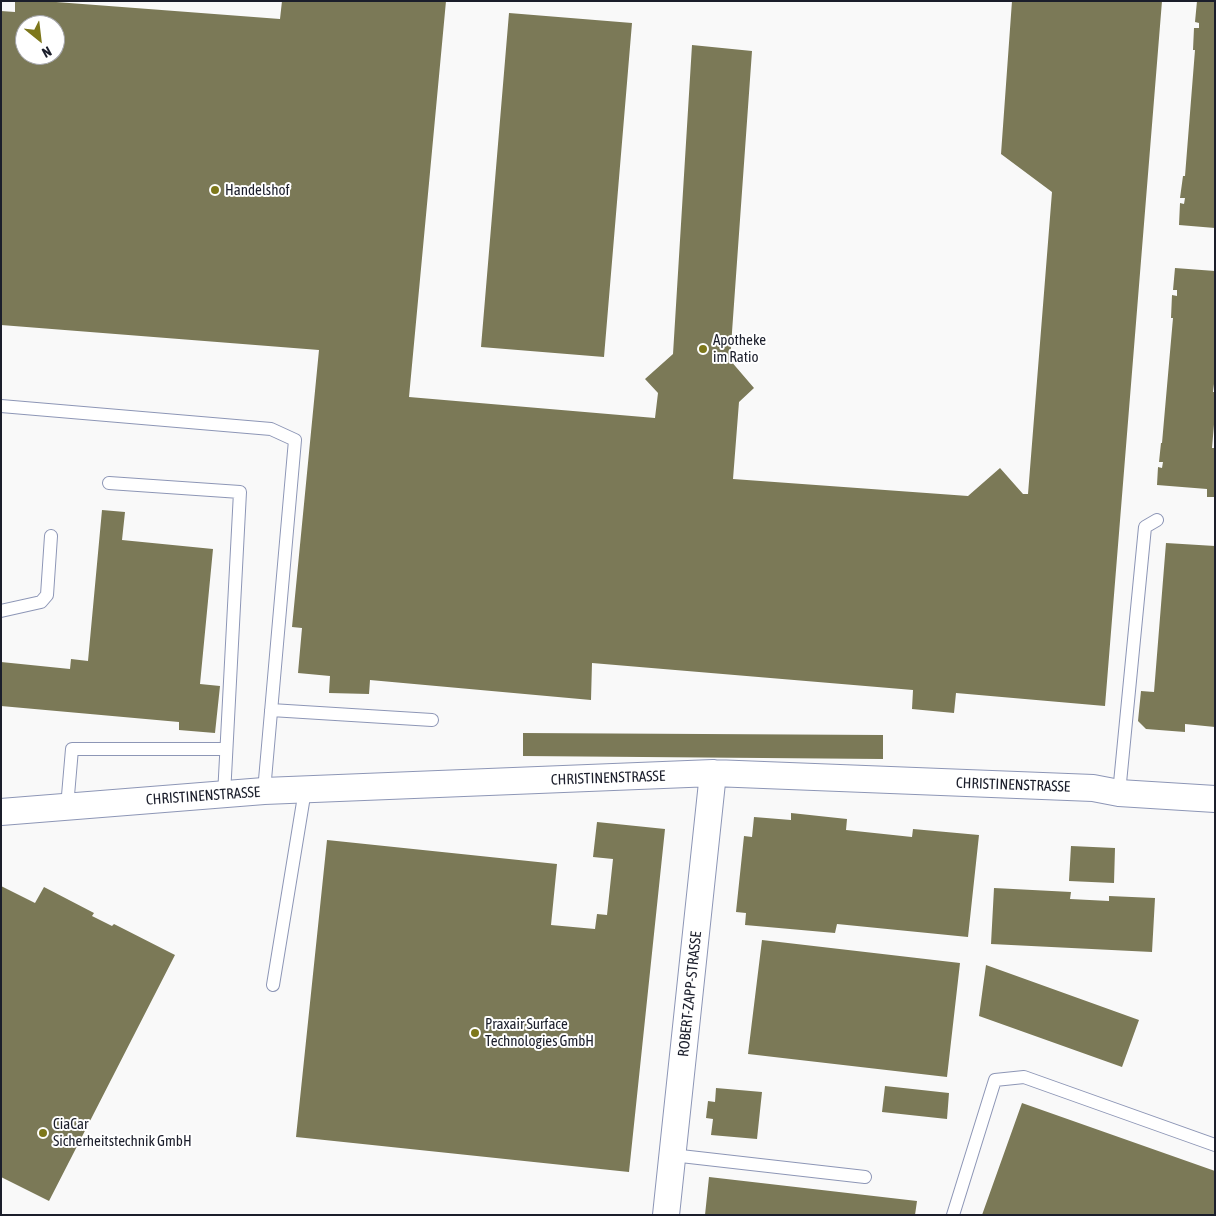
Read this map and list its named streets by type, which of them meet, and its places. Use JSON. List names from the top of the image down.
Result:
{
  "streets": {
    "street": ["CHRISTINENSTRASSE", "ROBERT-ZAPP-STRASSE"]
  },
  "crossings": [
    ["CHRISTINENSTRASSE", "ROBERT-ZAPP-STRASSE"]
  ],
  "places": [
    "Handelshof",
    "Apotheke im Ratio",
    "Praxair Surface Technologies GmbH",
    "CiaCar Sicherheitstechnik GmbH"
  ],
  "north": "bottom right"
}
